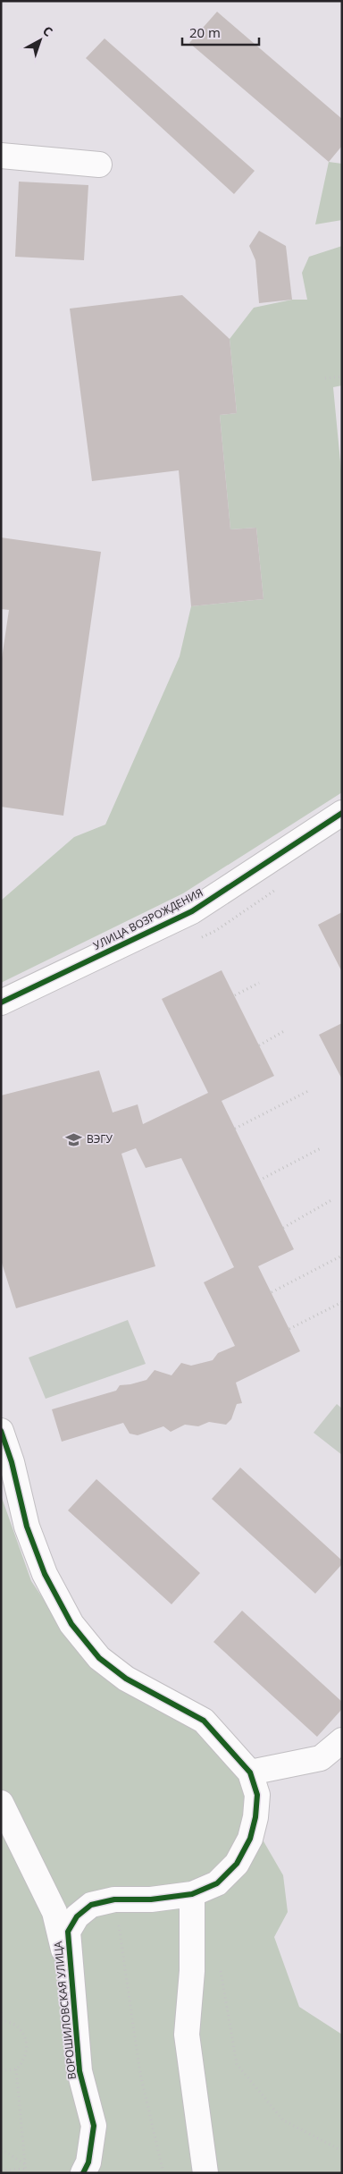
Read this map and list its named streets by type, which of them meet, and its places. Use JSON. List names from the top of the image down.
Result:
{
  "streets": {
    "street": ["УЛИЦА ВОЗРОЖДЕНИЯ", "ВОРОШИЛОВСКАЯ УЛИЦА"]
  },
  "places": {
    "school or university": ["ВЭГУ"]
  },
  "scale_bar": "20 m",
  "north": "top right"
}
